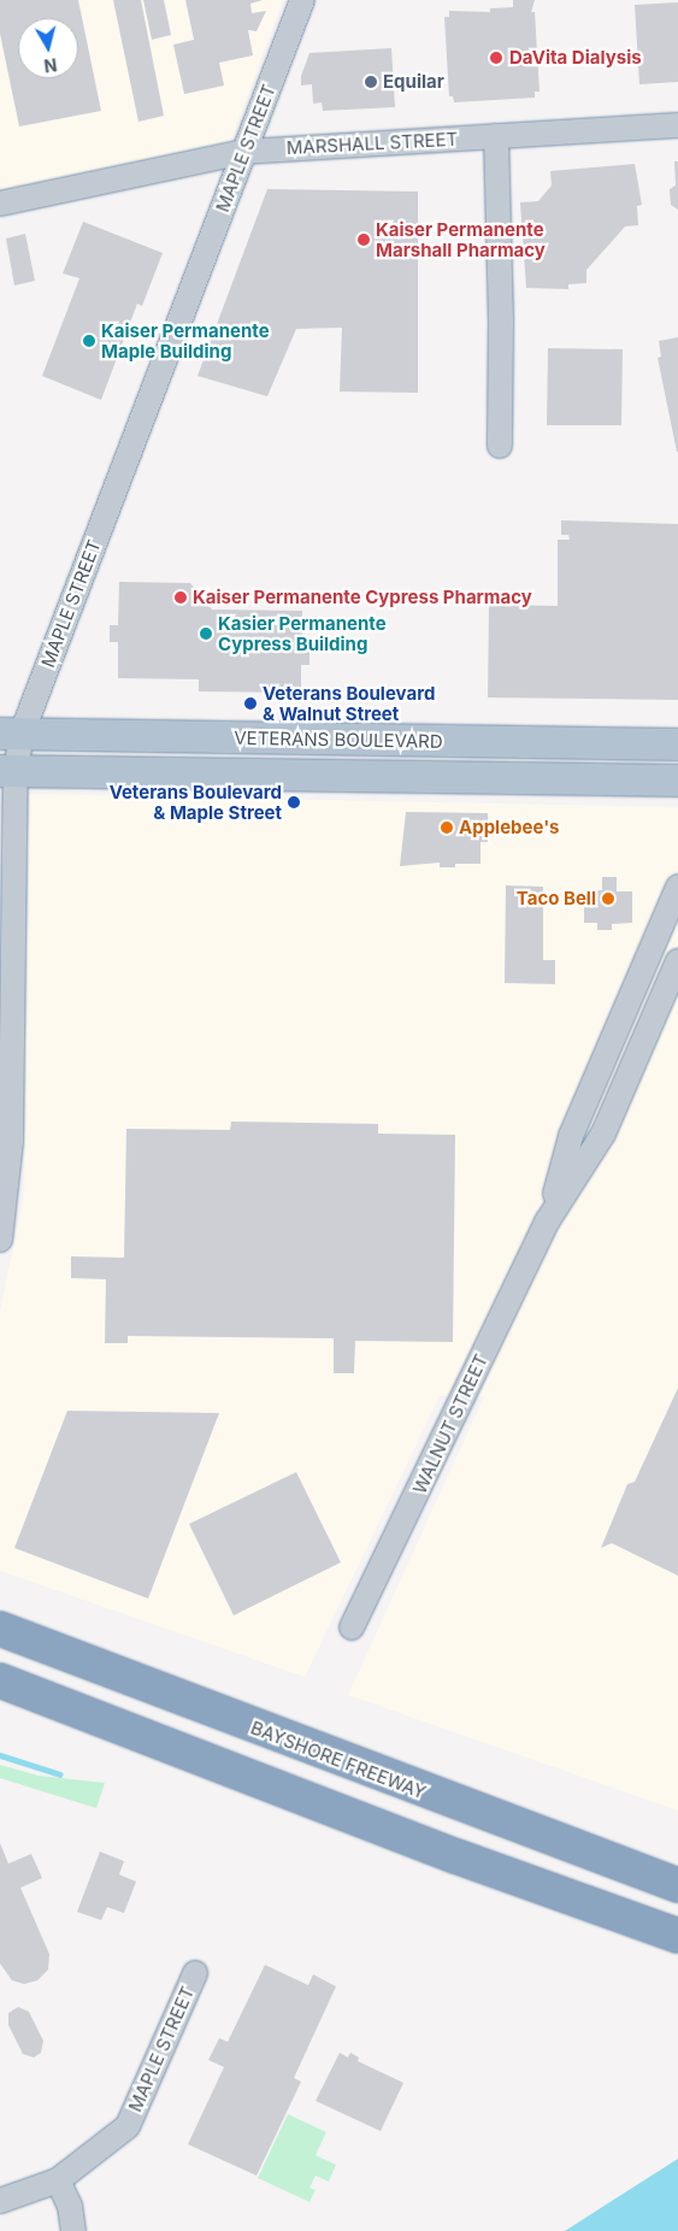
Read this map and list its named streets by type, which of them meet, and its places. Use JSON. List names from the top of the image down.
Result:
{
  "streets": {
    "highway": ["BAYSHORE FREEWAY"],
    "main road": ["VETERANS BOULEVARD"],
    "street": ["MARSHALL STREET", "MAPLE STREET", "WALNUT STREET"]
  },
  "crossings": [
    ["MARSHALL STREET", "MAPLE STREET"],
    ["MAPLE STREET", "VETERANS BOULEVARD"]
  ],
  "places": [
    "DaVita Dialysis",
    "Equilar",
    "Kaiser Permanente Marshall Pharmacy",
    "Kaiser Permanente Maple Building",
    "Kaiser Permanente Cypress Pharmacy",
    "Kasier Permanente Cypress Building",
    "Veterans Boulevard & Walnut Street",
    "Veterans Boulevard & Maple Street",
    "Applebee's",
    "Taco Bell"
  ],
  "north": "bottom"
}
